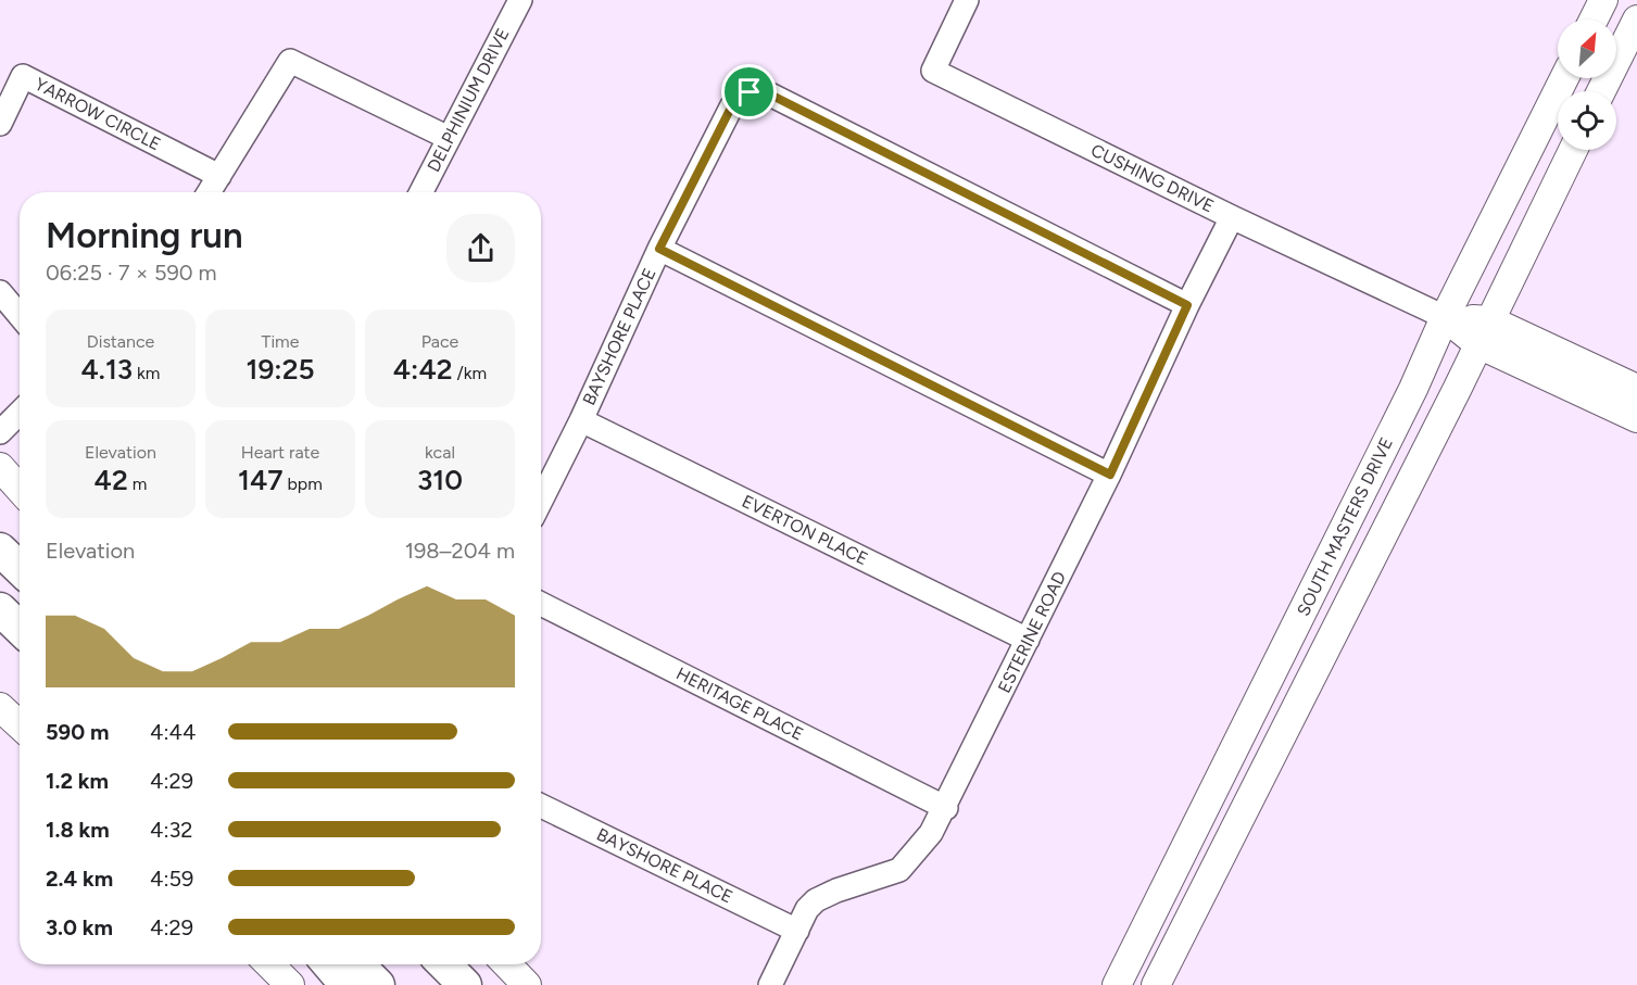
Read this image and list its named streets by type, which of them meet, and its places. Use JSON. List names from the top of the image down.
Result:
{
  "streets": {
    "main road": ["SOUTH MASTERS DRIVE"],
    "street": [
      "DELPHINIUM DRIVE",
      "YARROW CIRCLE",
      "CUSHING DRIVE",
      "BAYSHORE PLACE",
      "EVERTON PLACE",
      "ESTERINE ROAD",
      "HERITAGE PLACE"
    ]
  },
  "crossings": [
    ["CUSHING DRIVE", "SOUTH MASTERS DRIVE"],
    ["CUSHING DRIVE", "ESTERINE ROAD"],
    ["BAYSHORE PLACE", "EVERTON PLACE"],
    ["BAYSHORE PLACE", "ESTERINE ROAD"],
    ["EVERTON PLACE", "ESTERINE ROAD"],
    ["ESTERINE ROAD", "HERITAGE PLACE"]
  ],
  "north": "top right",
  "page": {
    "heading": ["Morning run", "06:25 · 7 × 590 m"],
    "stats": [
      ["Distance", "4.13 km"],
      ["Time", "19:25"],
      ["Pace", "4:42 /km"],
      ["Elevation", "42 m"],
      ["Heart rate", "147 bpm"],
      ["kcal", "310"]
    ],
    "chart": ["Elevation", "198–204 m"],
    "list": [
      {
        "name": "590 m",
        "note": "4:44"
      },
      {
        "name": "1.2 km",
        "note": "4:29"
      },
      {
        "name": "1.8 km",
        "note": "4:32"
      },
      {
        "name": "2.4 km",
        "note": "4:59"
      },
      {
        "name": "3.0 km",
        "note": "4:29"
      }
    ]
  }
}
